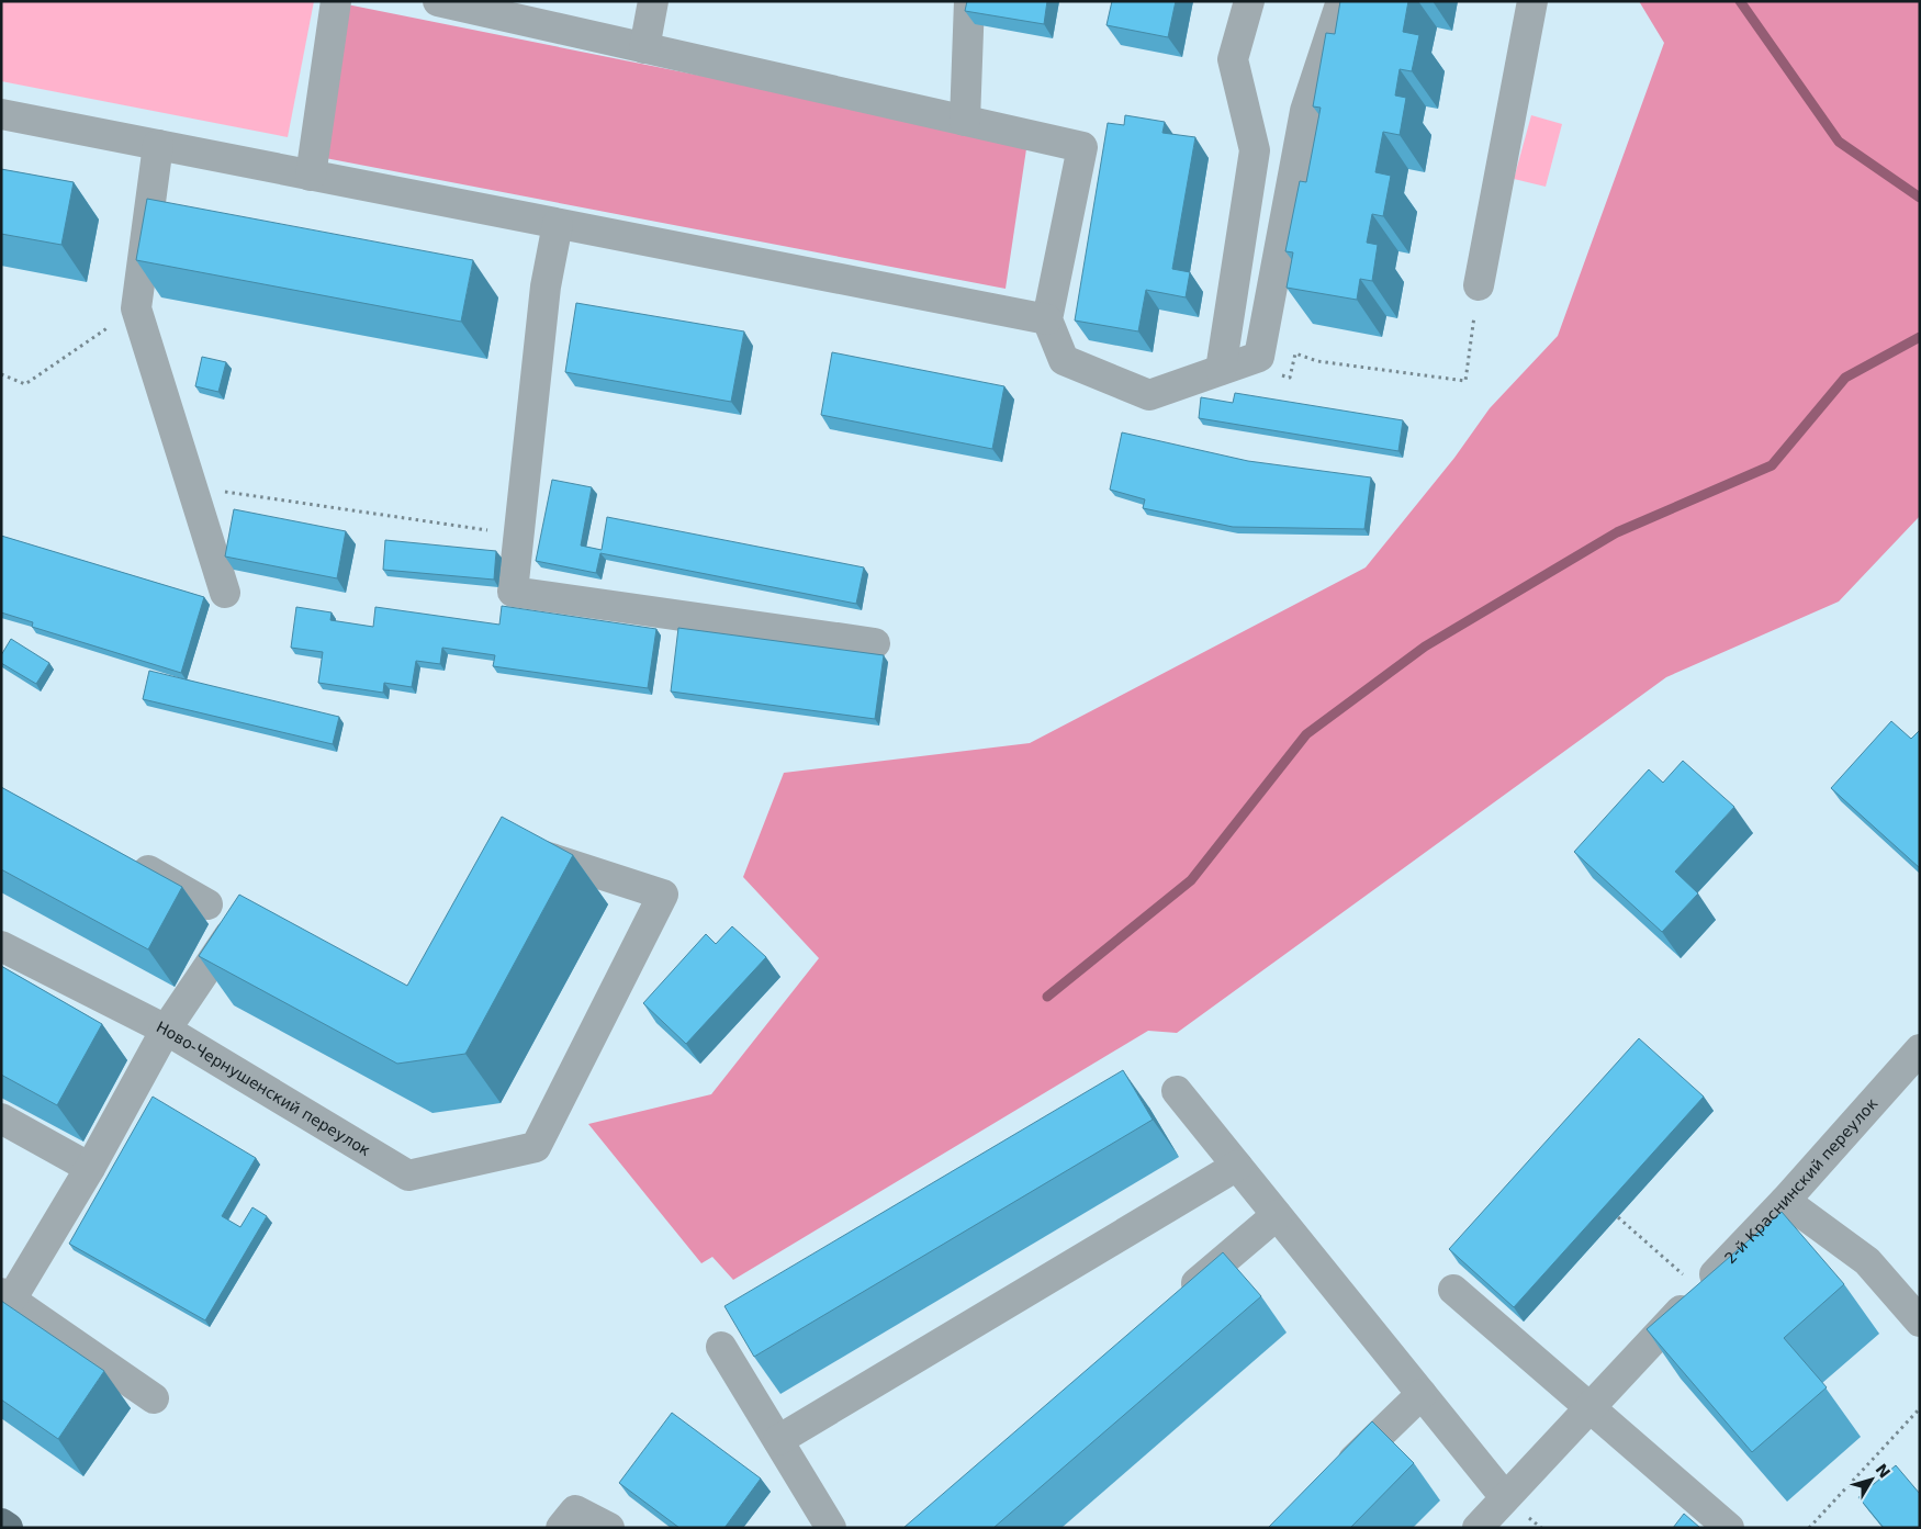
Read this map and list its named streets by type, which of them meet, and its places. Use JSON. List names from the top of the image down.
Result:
{
  "streets": {
    "street": ["Ново-Чернушенский переулок", "2-й Краснинский переулок"]
  },
  "north": "top right"
}
